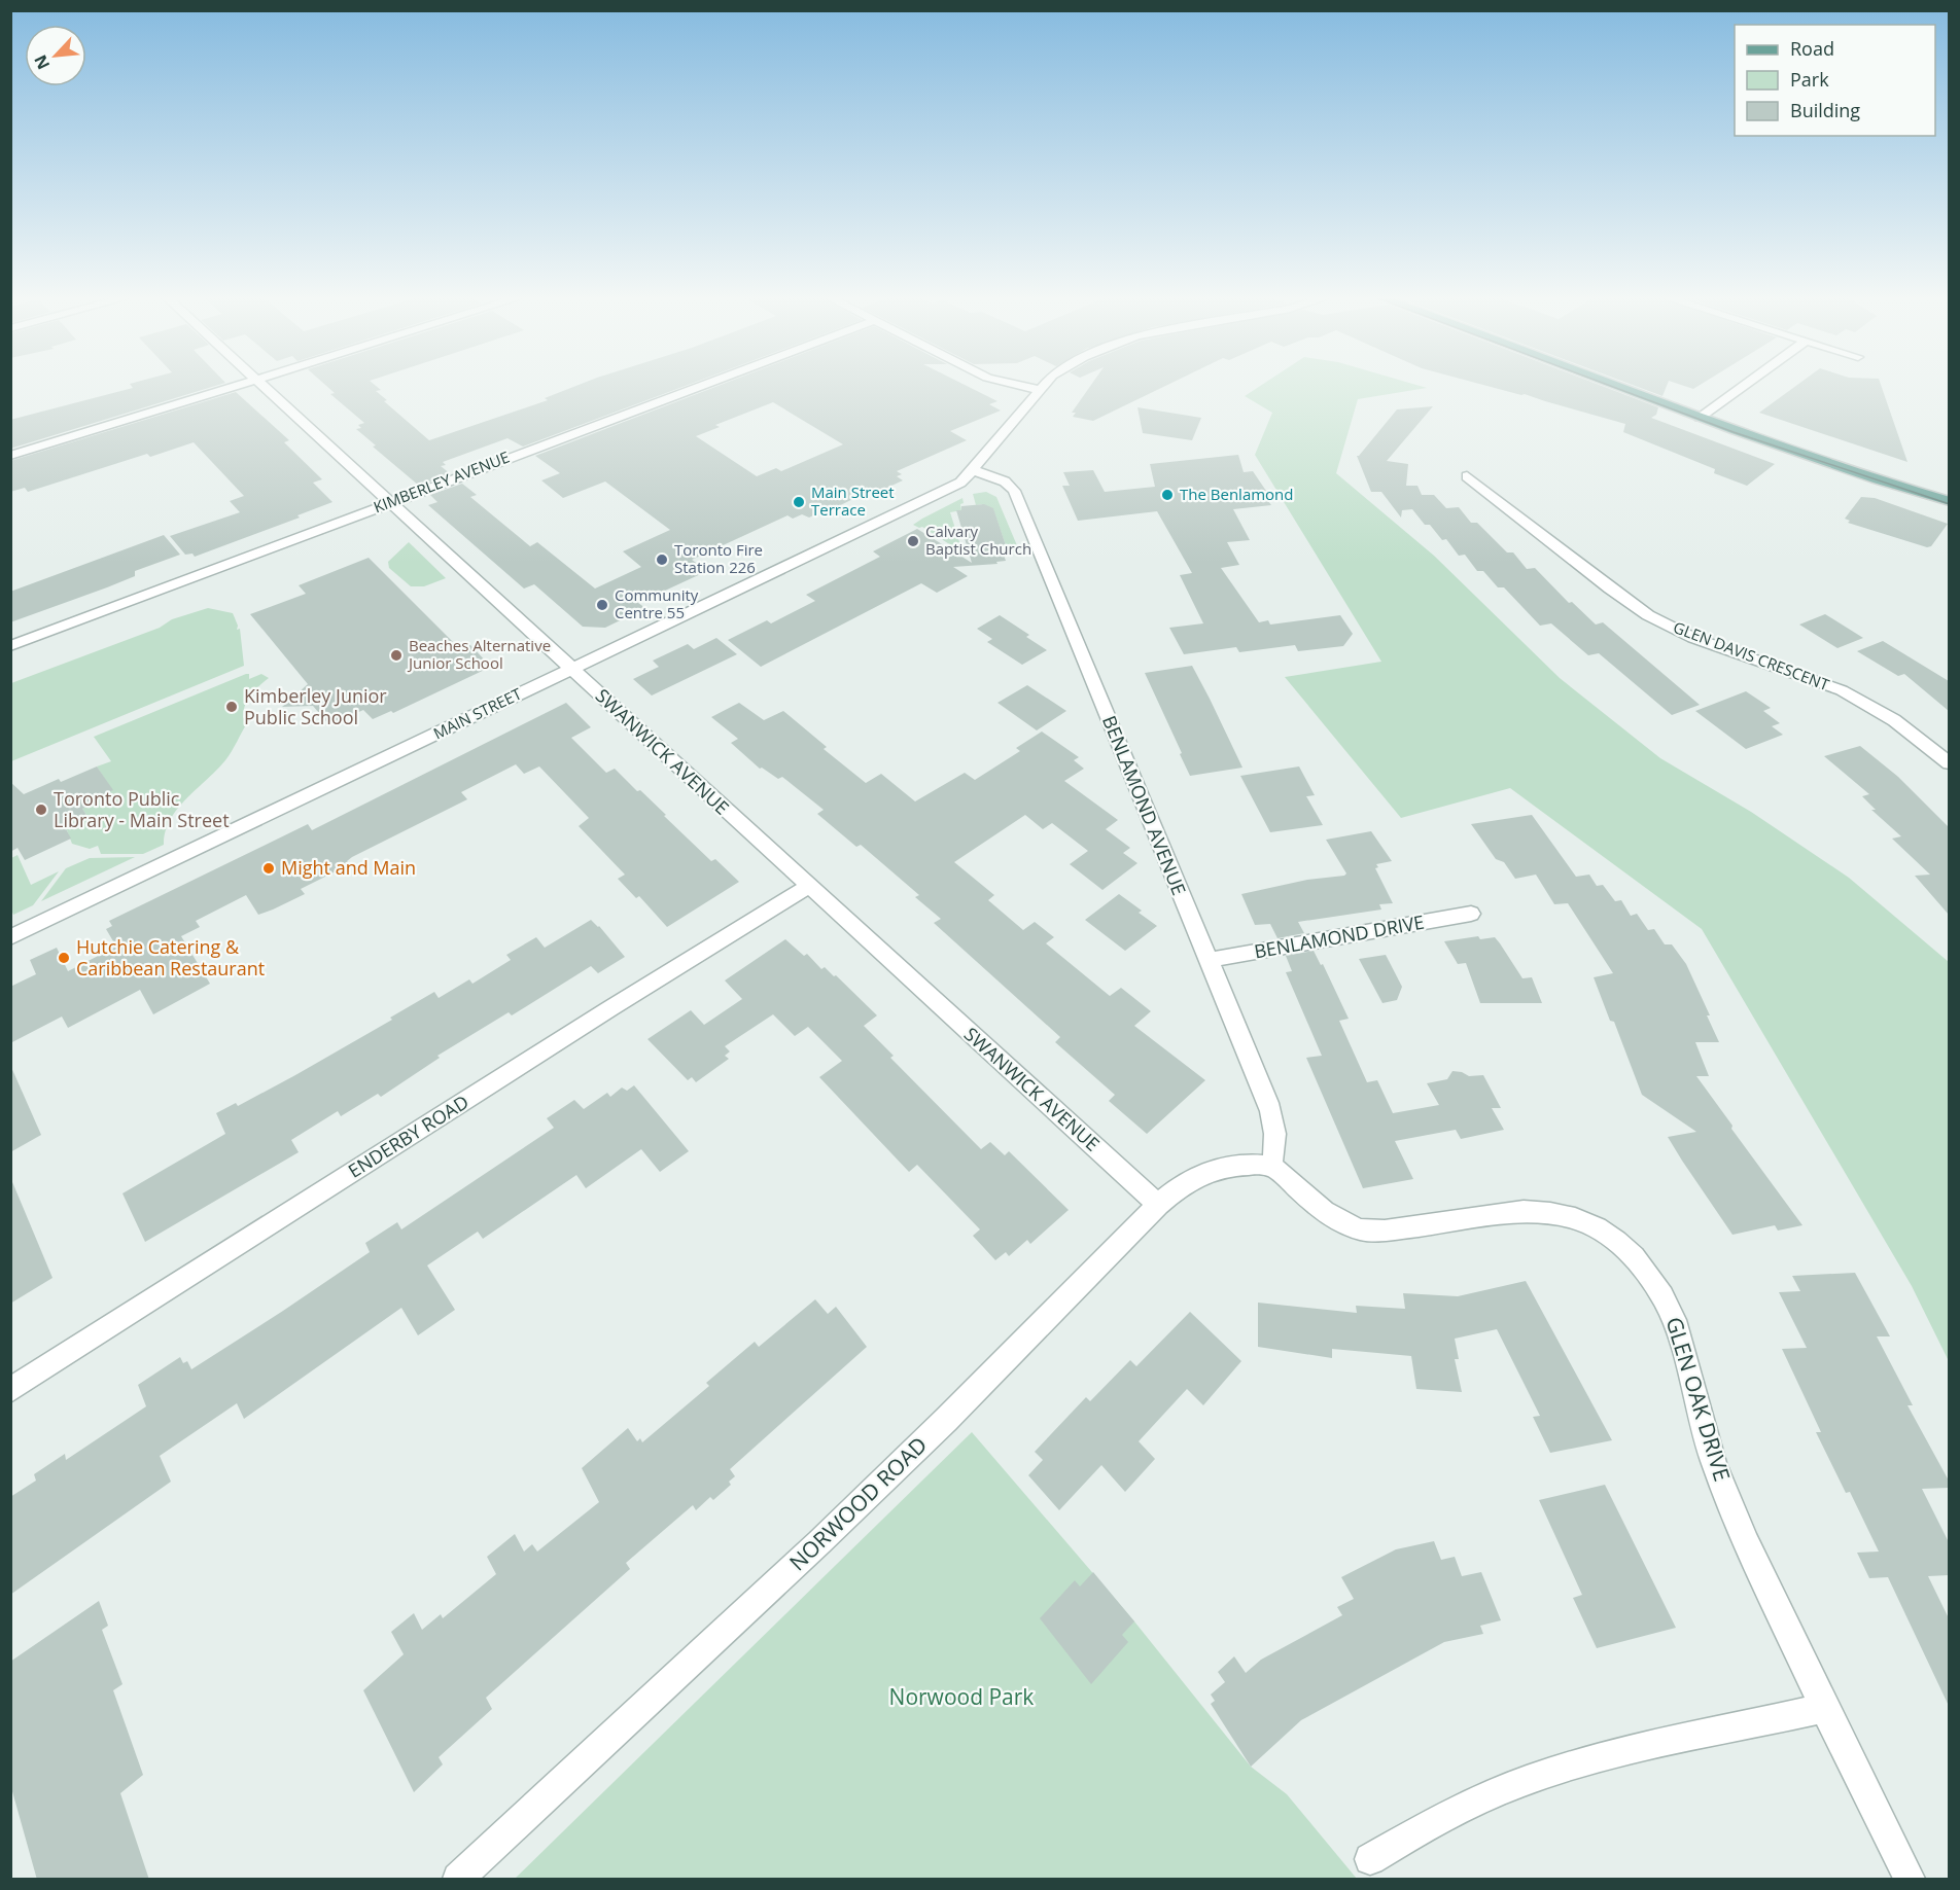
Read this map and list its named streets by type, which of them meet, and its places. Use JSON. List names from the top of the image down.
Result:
{
  "streets": {
    "street": [
      "KIMBERLEY AVENUE",
      "GLEN DAVIS CRESCENT",
      "MAIN STREET",
      "SWANWICK AVENUE",
      "BENLAMOND AVENUE",
      "BENLAMOND DRIVE",
      "ENDERBY ROAD",
      "GLEN OAK DRIVE",
      "NORWOOD ROAD"
    ]
  },
  "crossings": [
    ["KIMBERLEY AVENUE", "SWANWICK AVENUE"],
    ["MAIN STREET", "SWANWICK AVENUE"],
    ["MAIN STREET", "BENLAMOND AVENUE"],
    ["SWANWICK AVENUE", "ENDERBY ROAD"],
    ["SWANWICK AVENUE", "NORWOOD ROAD"],
    ["BENLAMOND AVENUE", "BENLAMOND DRIVE"],
    ["BENLAMOND AVENUE", "GLEN OAK DRIVE"],
    ["BENLAMOND AVENUE", "NORWOOD ROAD"],
    ["GLEN OAK DRIVE", "NORWOOD ROAD"]
  ],
  "parks": ["Norwood Park"],
  "places": [
    "The Benlamond",
    "Main Street Terrace",
    "Calvary Baptist Church",
    "Toronto Fire Station 226",
    "Community Centre 55",
    "Beaches Alternative Junior School",
    "Kimberley Junior Public School",
    "Toronto Public Library - Main Street",
    "Might and Main",
    "Hutchie Catering & Caribbean Restaurant"
  ],
  "legend": ["Road", "Park", "Building"],
  "north": "bottom left"
}
